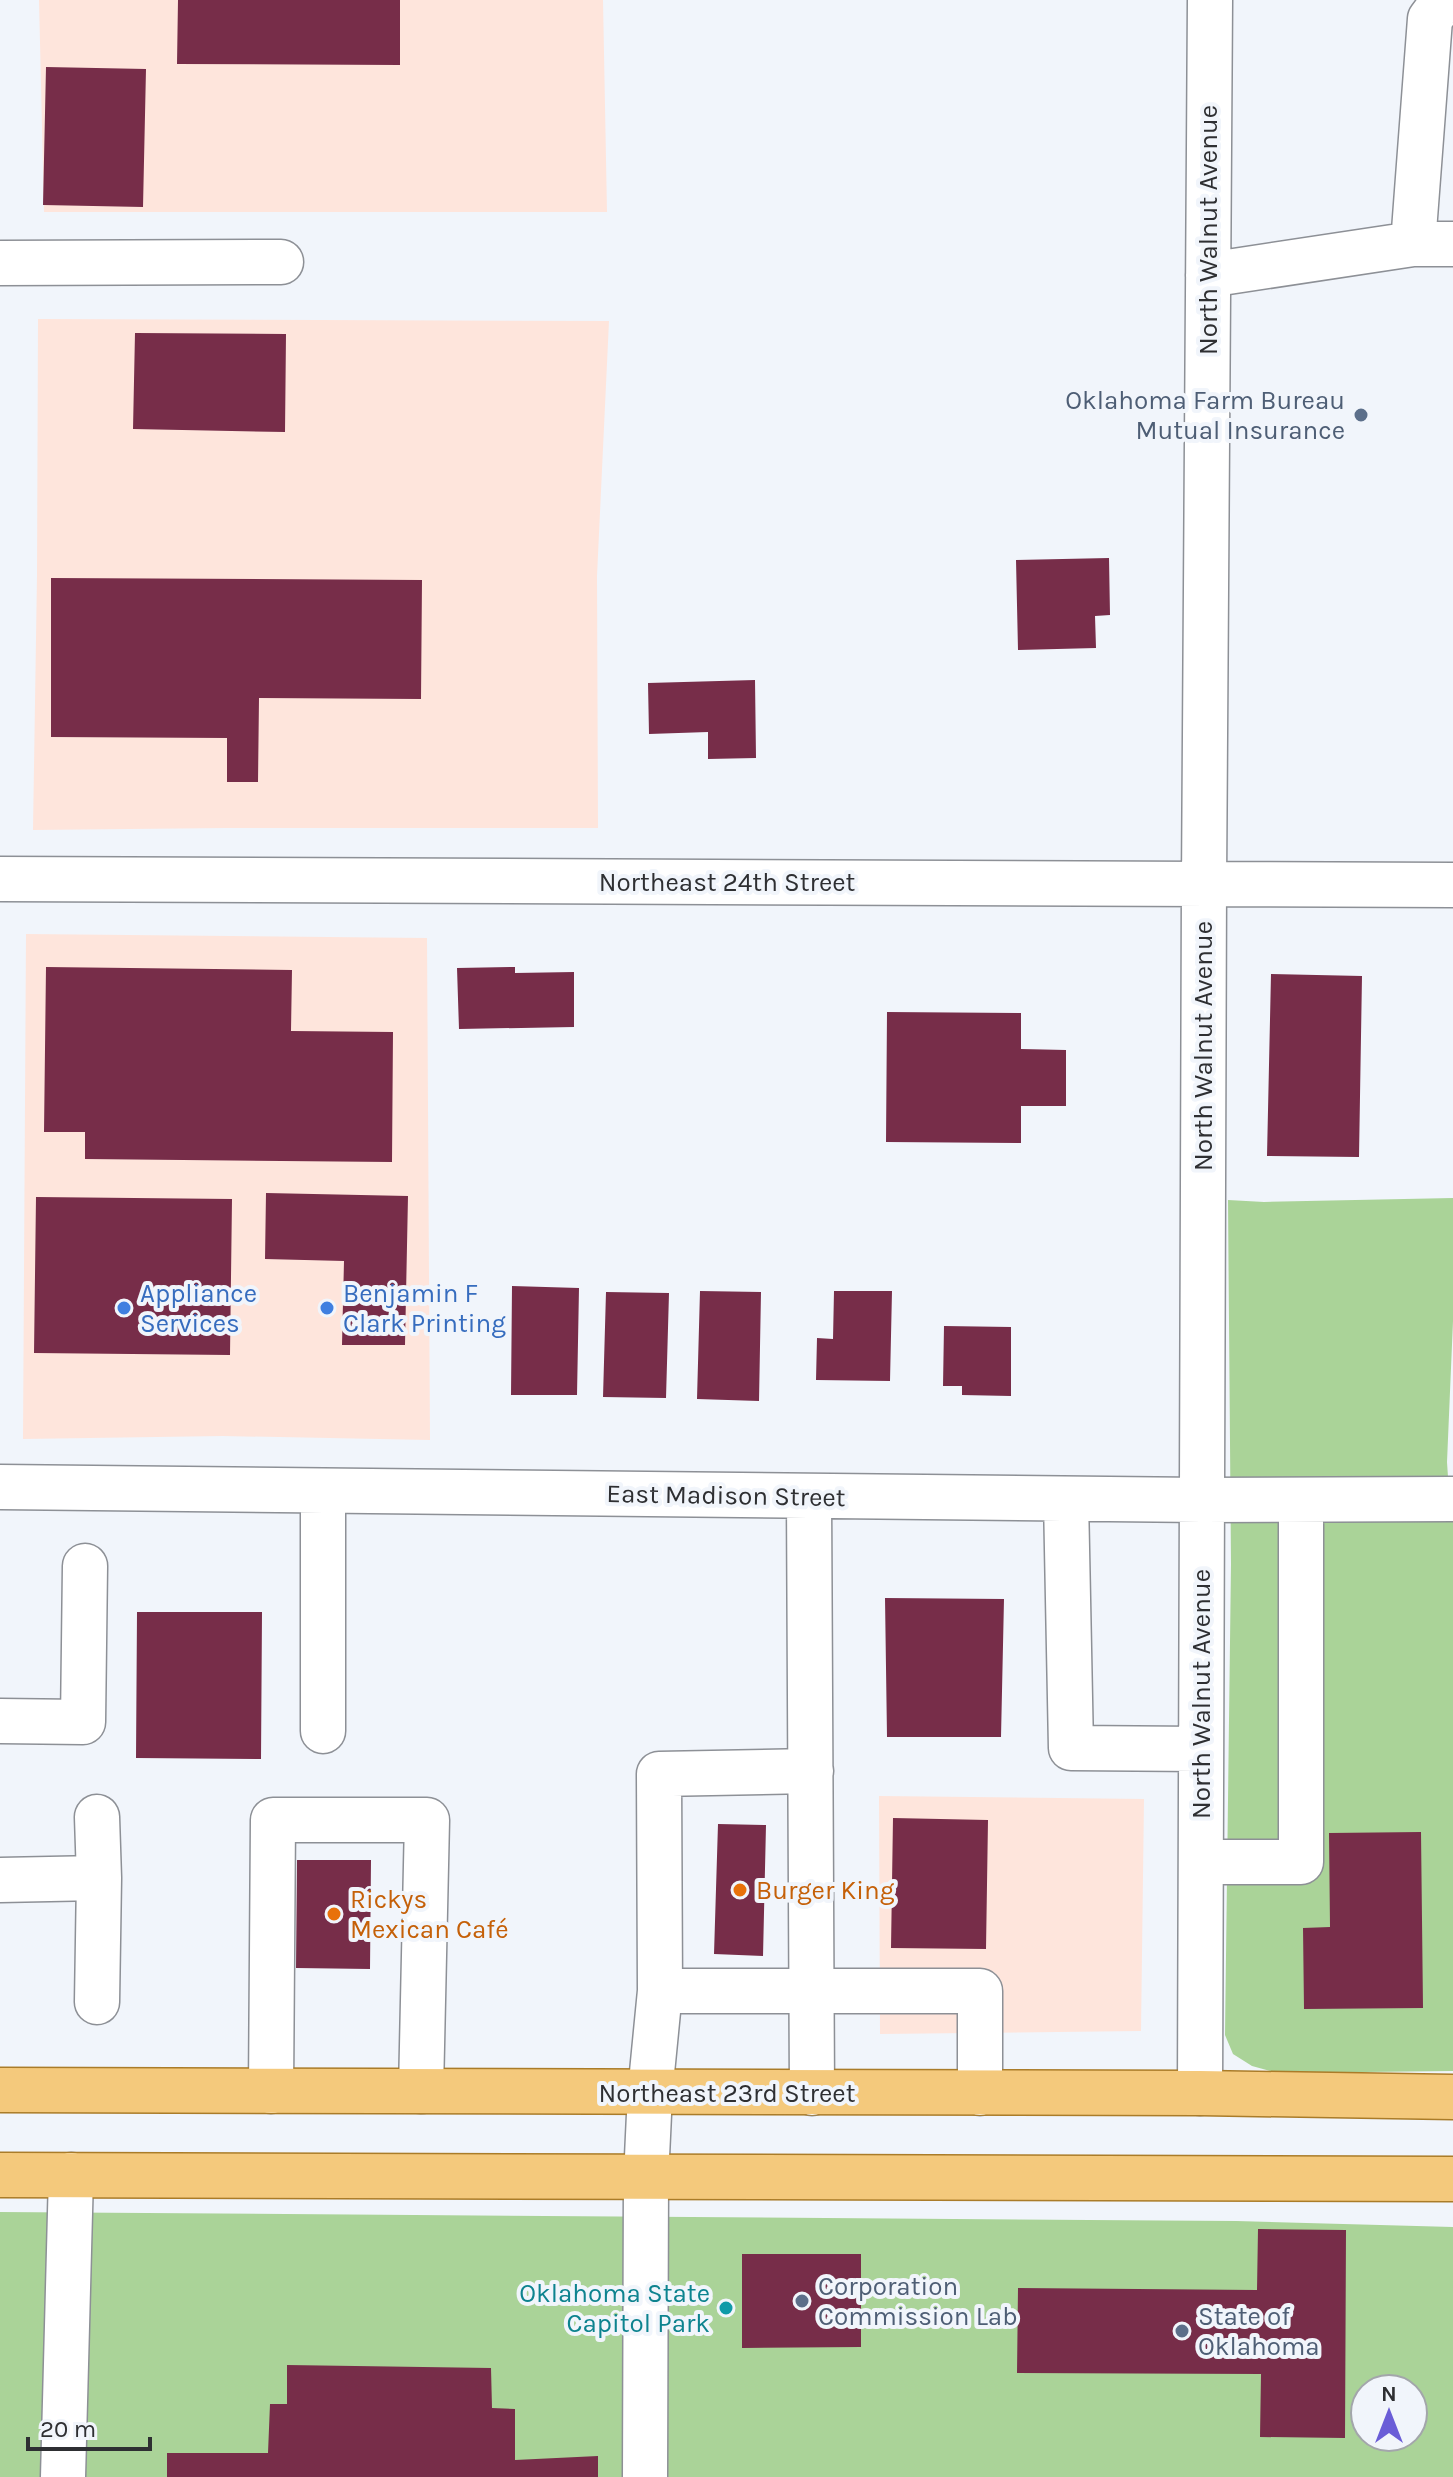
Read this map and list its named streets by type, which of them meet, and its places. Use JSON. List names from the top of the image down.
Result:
{
  "streets": {
    "main road": ["Northeast 23rd Street"],
    "street": ["North Walnut Avenue", "Northeast 24th Street", "East Madison Street"]
  },
  "crossings": [
    ["North Walnut Avenue", "Northeast 24th Street"],
    ["North Walnut Avenue", "East Madison Street"],
    ["North Walnut Avenue", "Northeast 23rd Street"]
  ],
  "places": [
    "Oklahoma Farm Bureau Mutual Insurance",
    "Appliance Services",
    "Benjamin F Clark Printing",
    "Burger King",
    "Rickys Mexican Café",
    "Corporation Commission Lab",
    "Oklahoma State Capitol Park",
    "State of Oklahoma"
  ],
  "scale_bar": "20 m",
  "north": "top"
}
